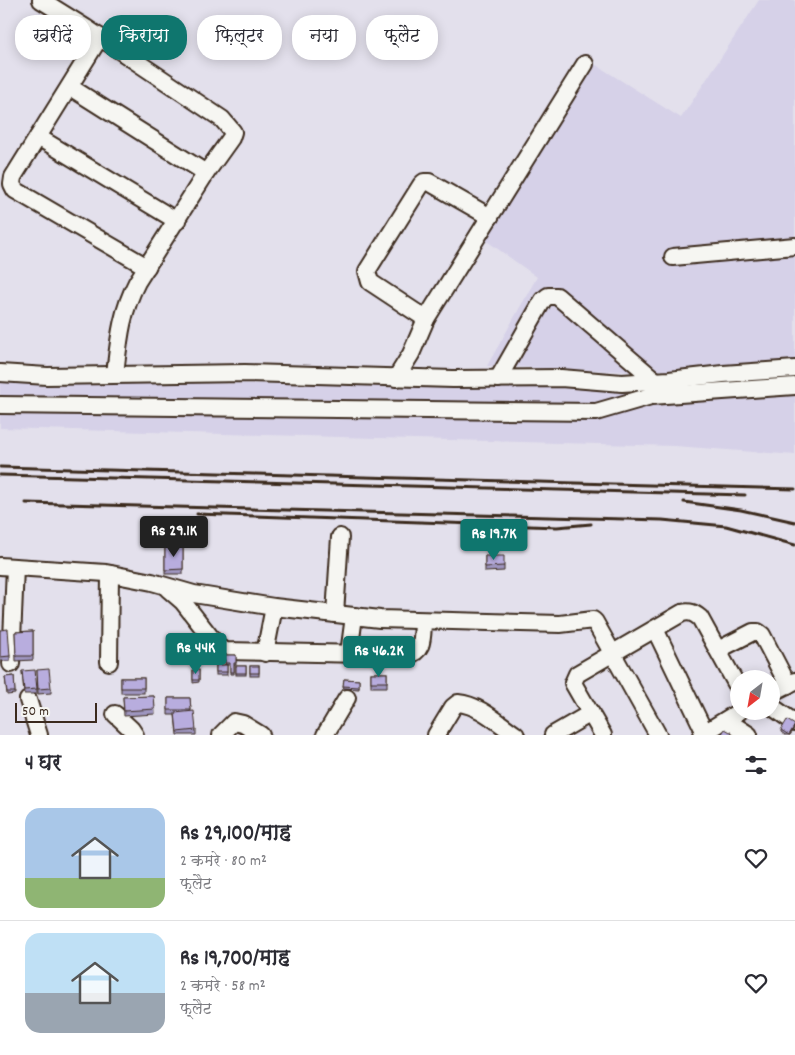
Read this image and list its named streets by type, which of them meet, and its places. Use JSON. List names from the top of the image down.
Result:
{
  "scale_bar": "50 m",
  "north": "bottom left",
  "page": {
    "chip": [
      "खरीदें",
      "किराया",
      "फ़िल्टर",
      "नया",
      "फ़्लैट"
    ],
    "price": [
      "Rs 29.1K",
      "Rs 19.7K",
      "Rs 44K",
      "Rs 46.2K"
    ],
    "scale": "50 m",
    "heading": "4 घर",
    "list": [
      {
        "name": "Rs 29,100/माह",
        "note": "2 कमरे · 80 m² · फ़्लैट"
      },
      {
        "name": "Rs 19,700/माह",
        "note": "2 कमरे · 58 m² · फ़्लैट"
      }
    ]
  }
}
